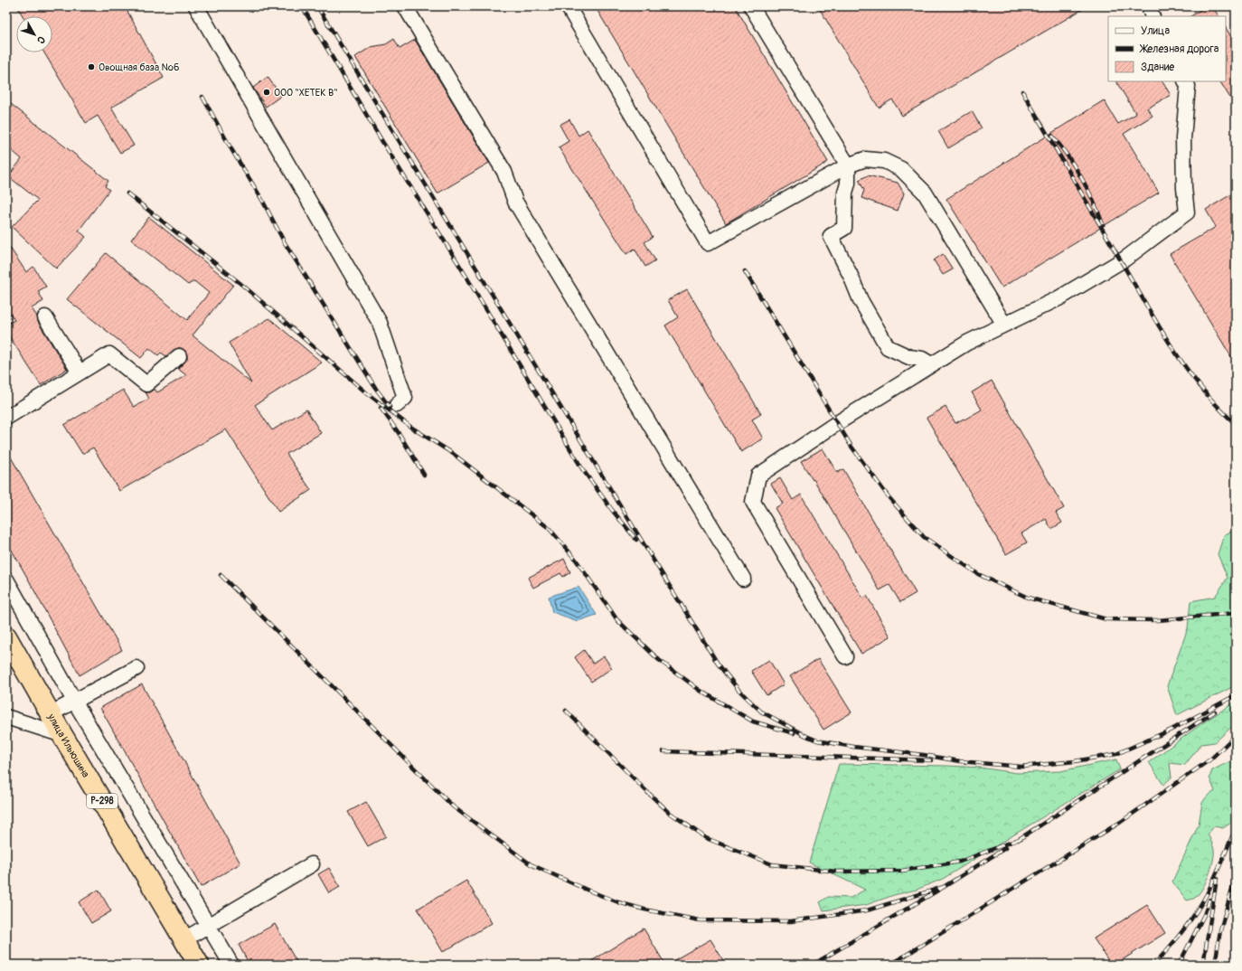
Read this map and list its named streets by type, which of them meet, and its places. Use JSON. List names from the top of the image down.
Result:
{
  "streets": {
    "highway": ["улица Ильюшина", "Р-298"]
  },
  "places": ["Овощная база №6", "ООО \"ХЕТЕК В\""],
  "legend": ["Улица", "Железная дорога", "Здание"],
  "north": "bottom right"
}
